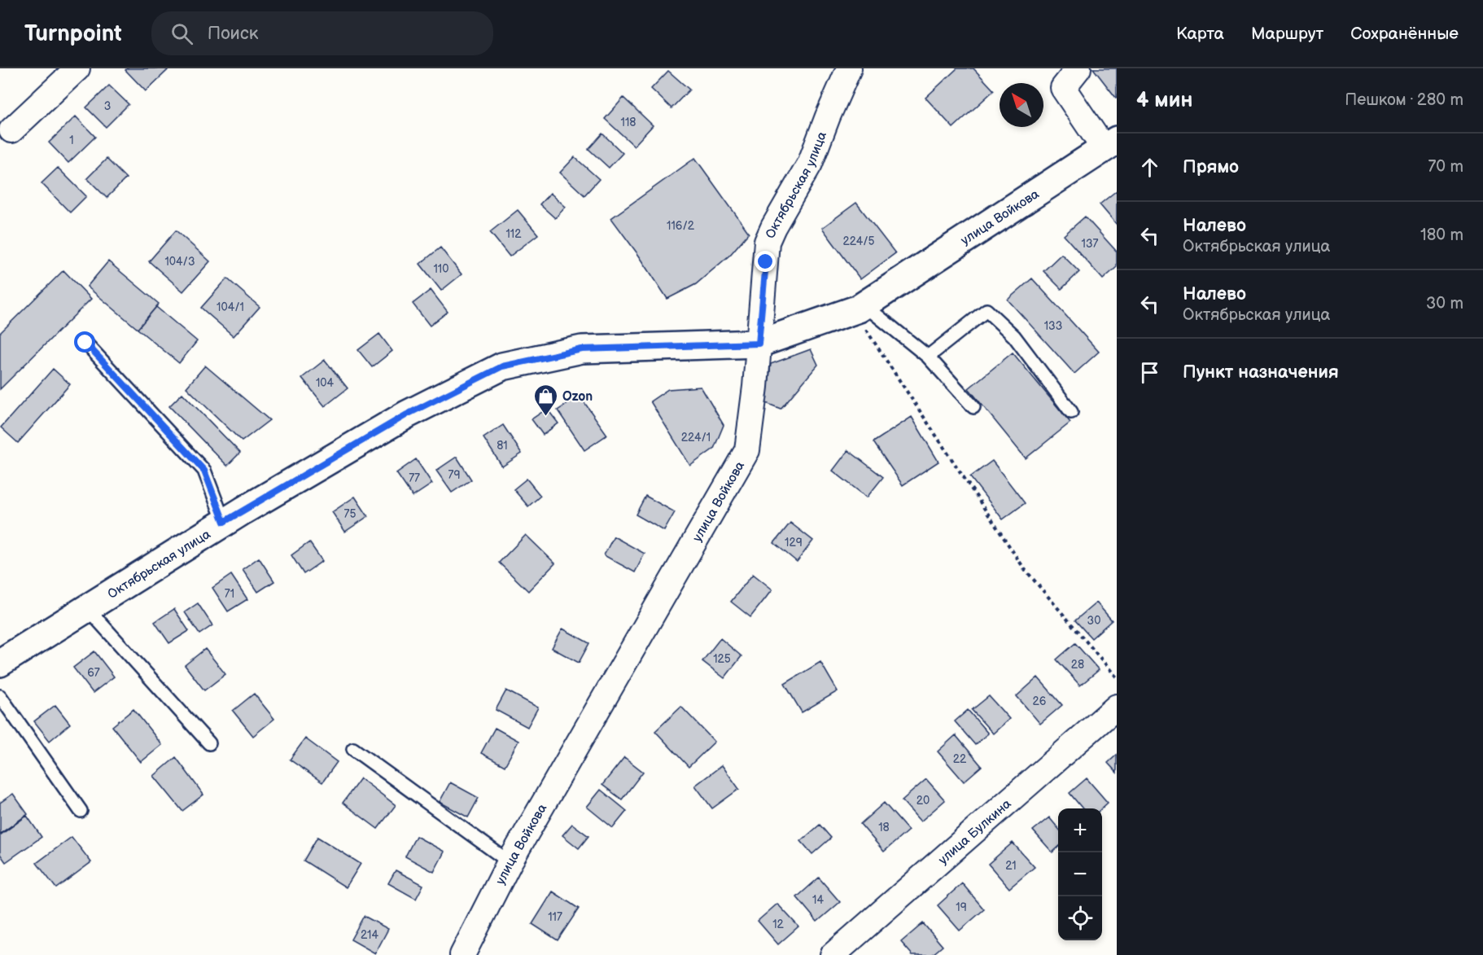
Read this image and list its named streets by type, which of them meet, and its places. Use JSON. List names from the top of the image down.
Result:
{
  "streets": {
    "main road": ["Октябрьская улица", "улица Войкова"],
    "street": ["улица Булкина"]
  },
  "crossings": [
    ["Октябрьская улица", "улица Войкова"]
  ],
  "places": {
    "shop": ["Ozon"]
  },
  "house_numbers": [
    "3",
    "118",
    "1",
    "116/2",
    "112",
    "224/5",
    "137",
    "104/3",
    "110",
    "104/1",
    "133",
    "104",
    "224/1",
    "81",
    "79",
    "77",
    "75",
    "129",
    "71",
    "30",
    "125",
    "28",
    "67",
    "26",
    "22",
    "20",
    "18",
    "21",
    "14",
    "19",
    "117",
    "12",
    "214"
  ],
  "north": "top left",
  "page": {
    "header": "Turnpoint",
    "search": "Поиск",
    "nav": ["Карта", "Маршрут", "Сохранённые"],
    "heading": ["4 мин", "Пешком · 280 m"],
    "list": [
      ["Прямо", "70 m"],
      ["Налево", "Октябрьская улица", "180 m"],
      ["Налево", "Октябрьская улица", "30 m"],
      "Пункт назначения"
    ],
    "map_buttons": ["+", "−"]
  }
}
